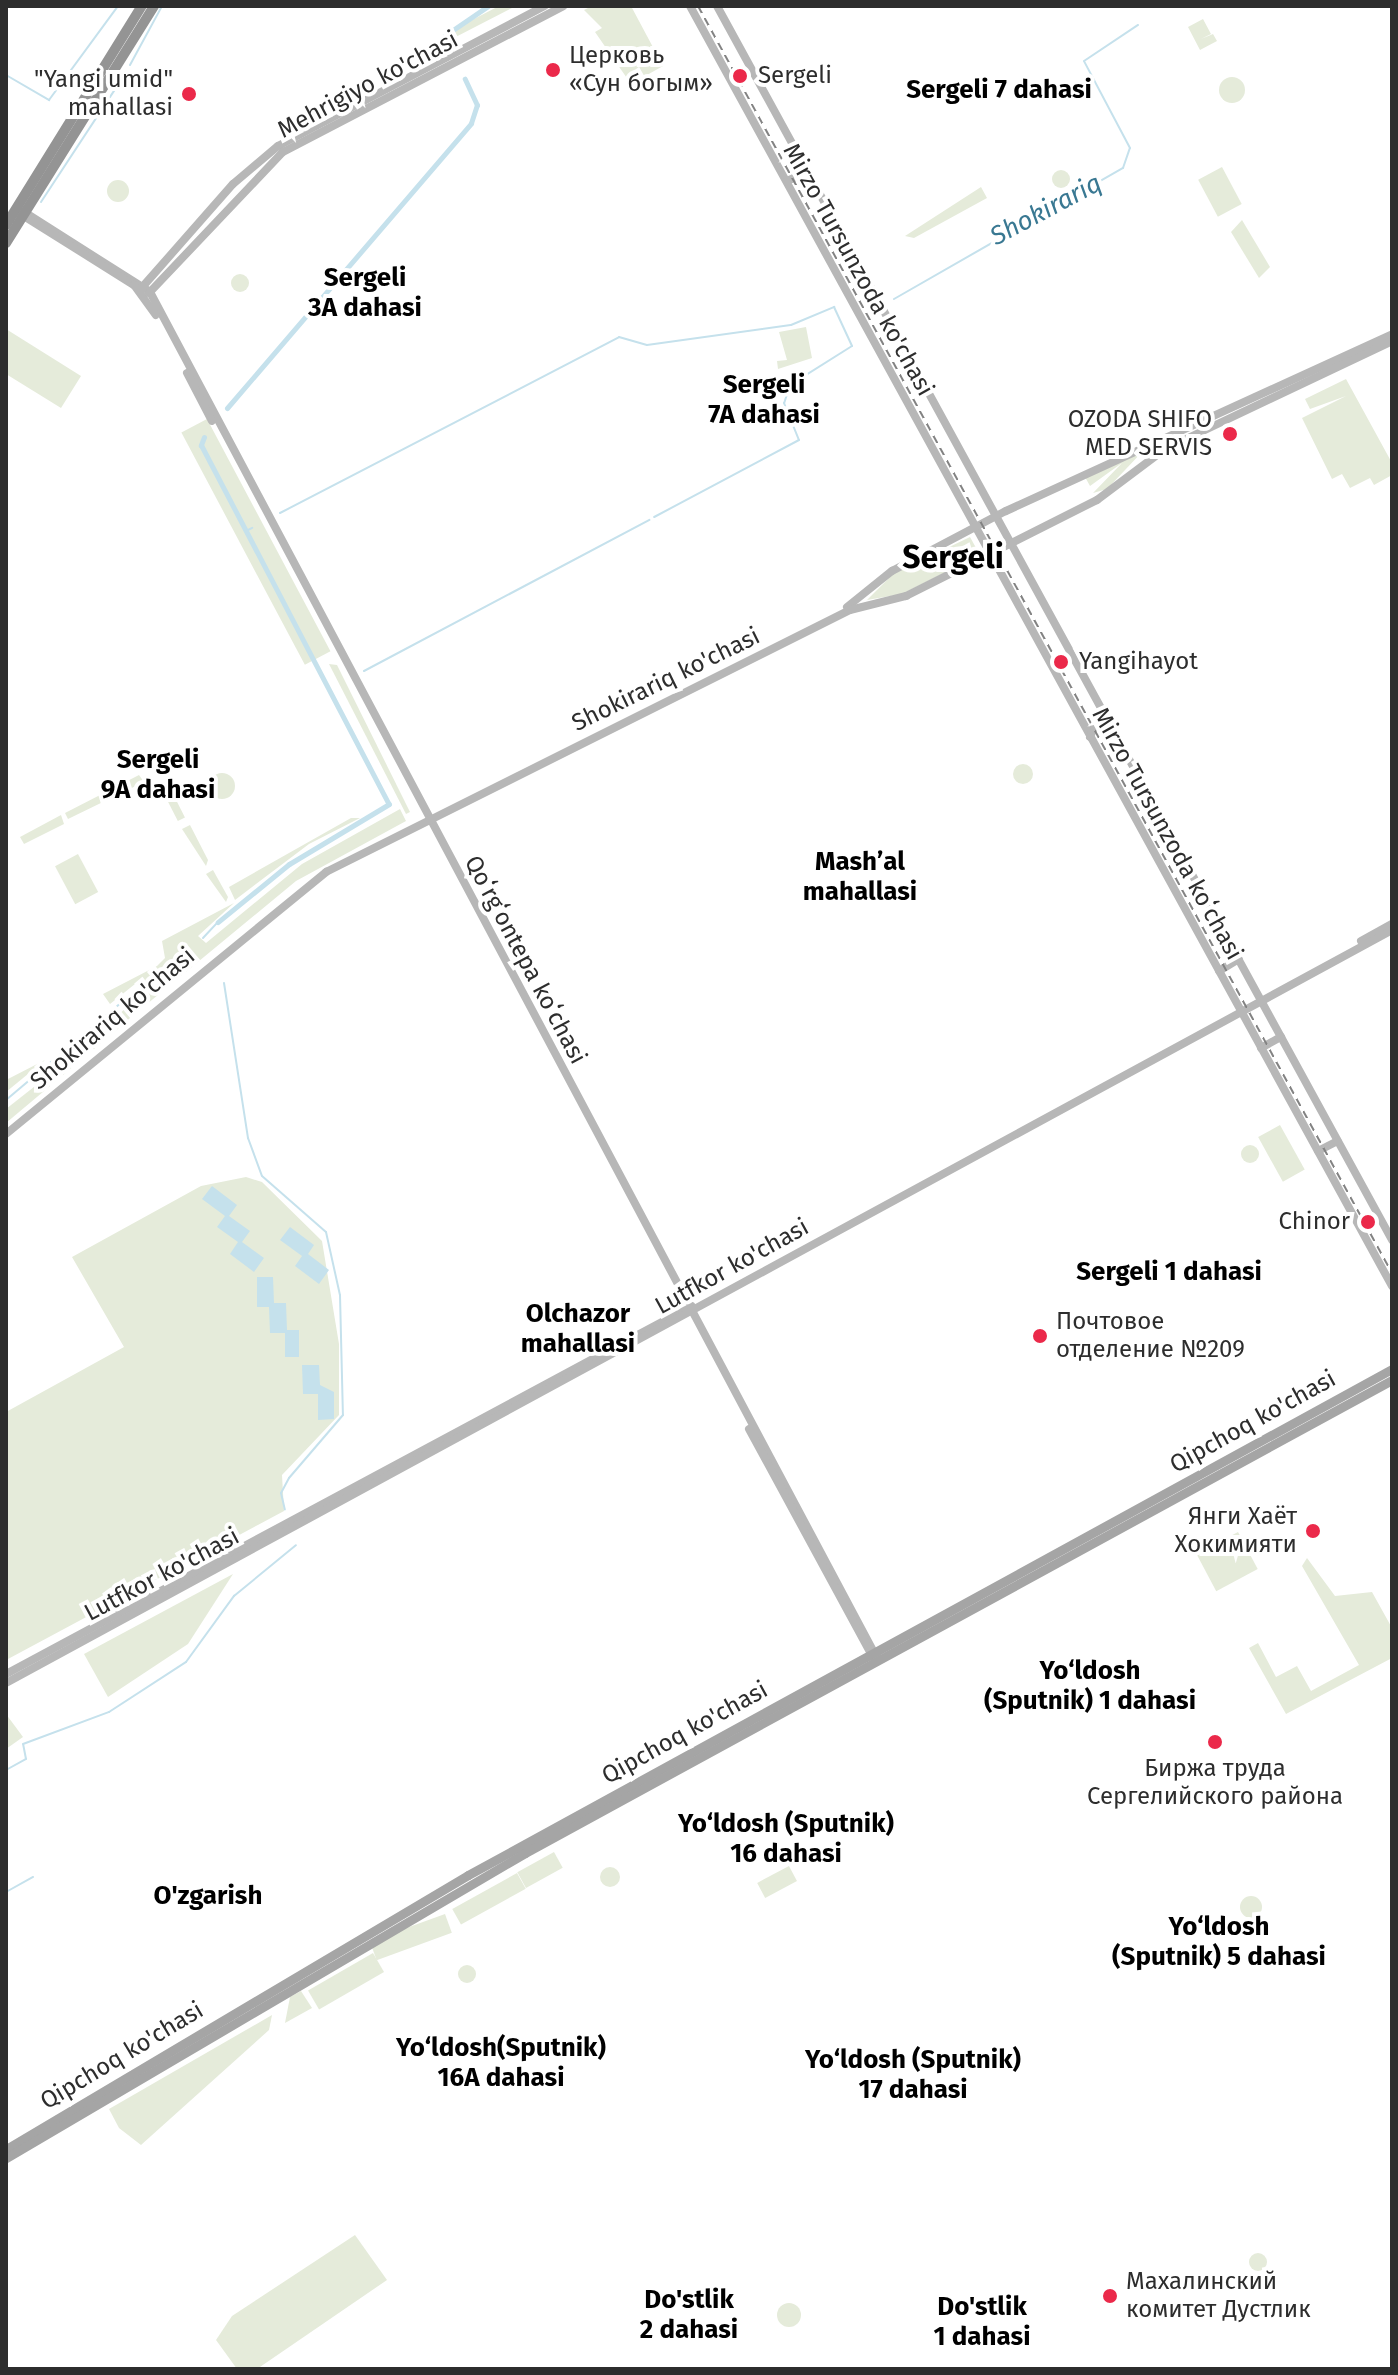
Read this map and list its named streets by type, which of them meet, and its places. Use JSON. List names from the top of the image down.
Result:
{
  "streets": {
    "main road": [
      "Mehrigiyo ko'chasi",
      "Mirzo Tursunzoda ko'chasi",
      "Shokirariq ko'chasi",
      "Mirzo Tursunzoda koʻchasi",
      "Qoʻrgʻontepa koʻchasi",
      "Lutfkor ko'chasi",
      "Qipchoq ko'chasi"
    ]
  },
  "crossings": [
    ["Mehrigiyo ko'chasi", "Qoʻrgʻontepa koʻchasi"],
    ["Mirzo Tursunzoda ko'chasi", "Shokirariq ko'chasi"],
    ["Mirzo Tursunzoda ko'chasi", "Mirzo Tursunzoda koʻchasi"],
    ["Shokirariq ko'chasi", "Mirzo Tursunzoda koʻchasi"],
    ["Shokirariq ko'chasi", "Qoʻrgʻontepa koʻchasi"],
    ["Mirzo Tursunzoda koʻchasi", "Lutfkor ko'chasi"],
    ["Qoʻrgʻontepa koʻchasi", "Lutfkor ko'chasi"],
    ["Qoʻrgʻontepa koʻchasi", "Qipchoq ko'chasi"]
  ],
  "districts": [
    "Sergeli 7 dahasi",
    "Sergeli 3A dahasi",
    "Sergeli 7A dahasi",
    "Sergeli",
    "Sergeli 9A dahasi",
    "Mashʼal mahallasi",
    "Sergeli 1 dahasi",
    "Olchazor mahallasi",
    "Yo‘ldosh (Sputnik) 1 dahasi",
    "Yo‘ldosh (Sputnik) 16 dahasi",
    "O'zgarish",
    "Yo‘ldosh (Sputnik) 5 dahasi",
    "Yo‘ldosh(Sputnik) 16А dahasi",
    "Yo‘ldosh (Sputnik) 17 dahasi",
    "Do'stlik 2 dahasi",
    "Do'stlik 1 dahasi"
  ],
  "water": ["Shokirariq"],
  "places": [
    "Церковь «Сун богым»",
    "Sergeli",
    "\"Yangi umid\" mahallasi",
    "OZODA SHIFO MED SERVIS",
    "Yangihayot",
    "Chinor",
    "Почтовое отделение №209",
    "Янги Хаёт Хокимияти",
    "Биржа труда Сергелийского района",
    "Махалинский комитет Дустлик"
  ]
}
